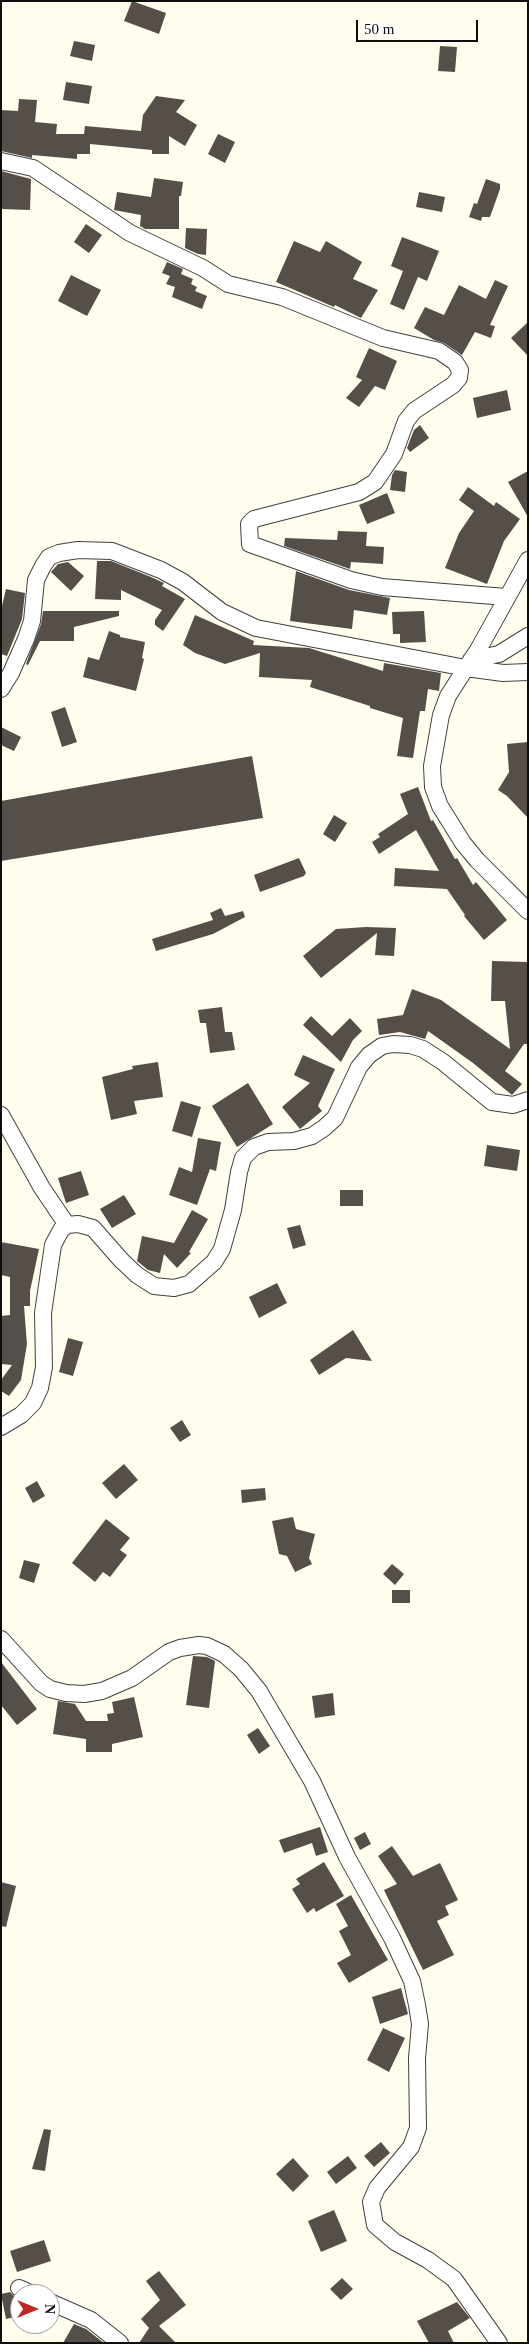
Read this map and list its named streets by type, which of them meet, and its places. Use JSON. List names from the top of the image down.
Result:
{
  "scale_bar": "50 m",
  "north": "right"
}
